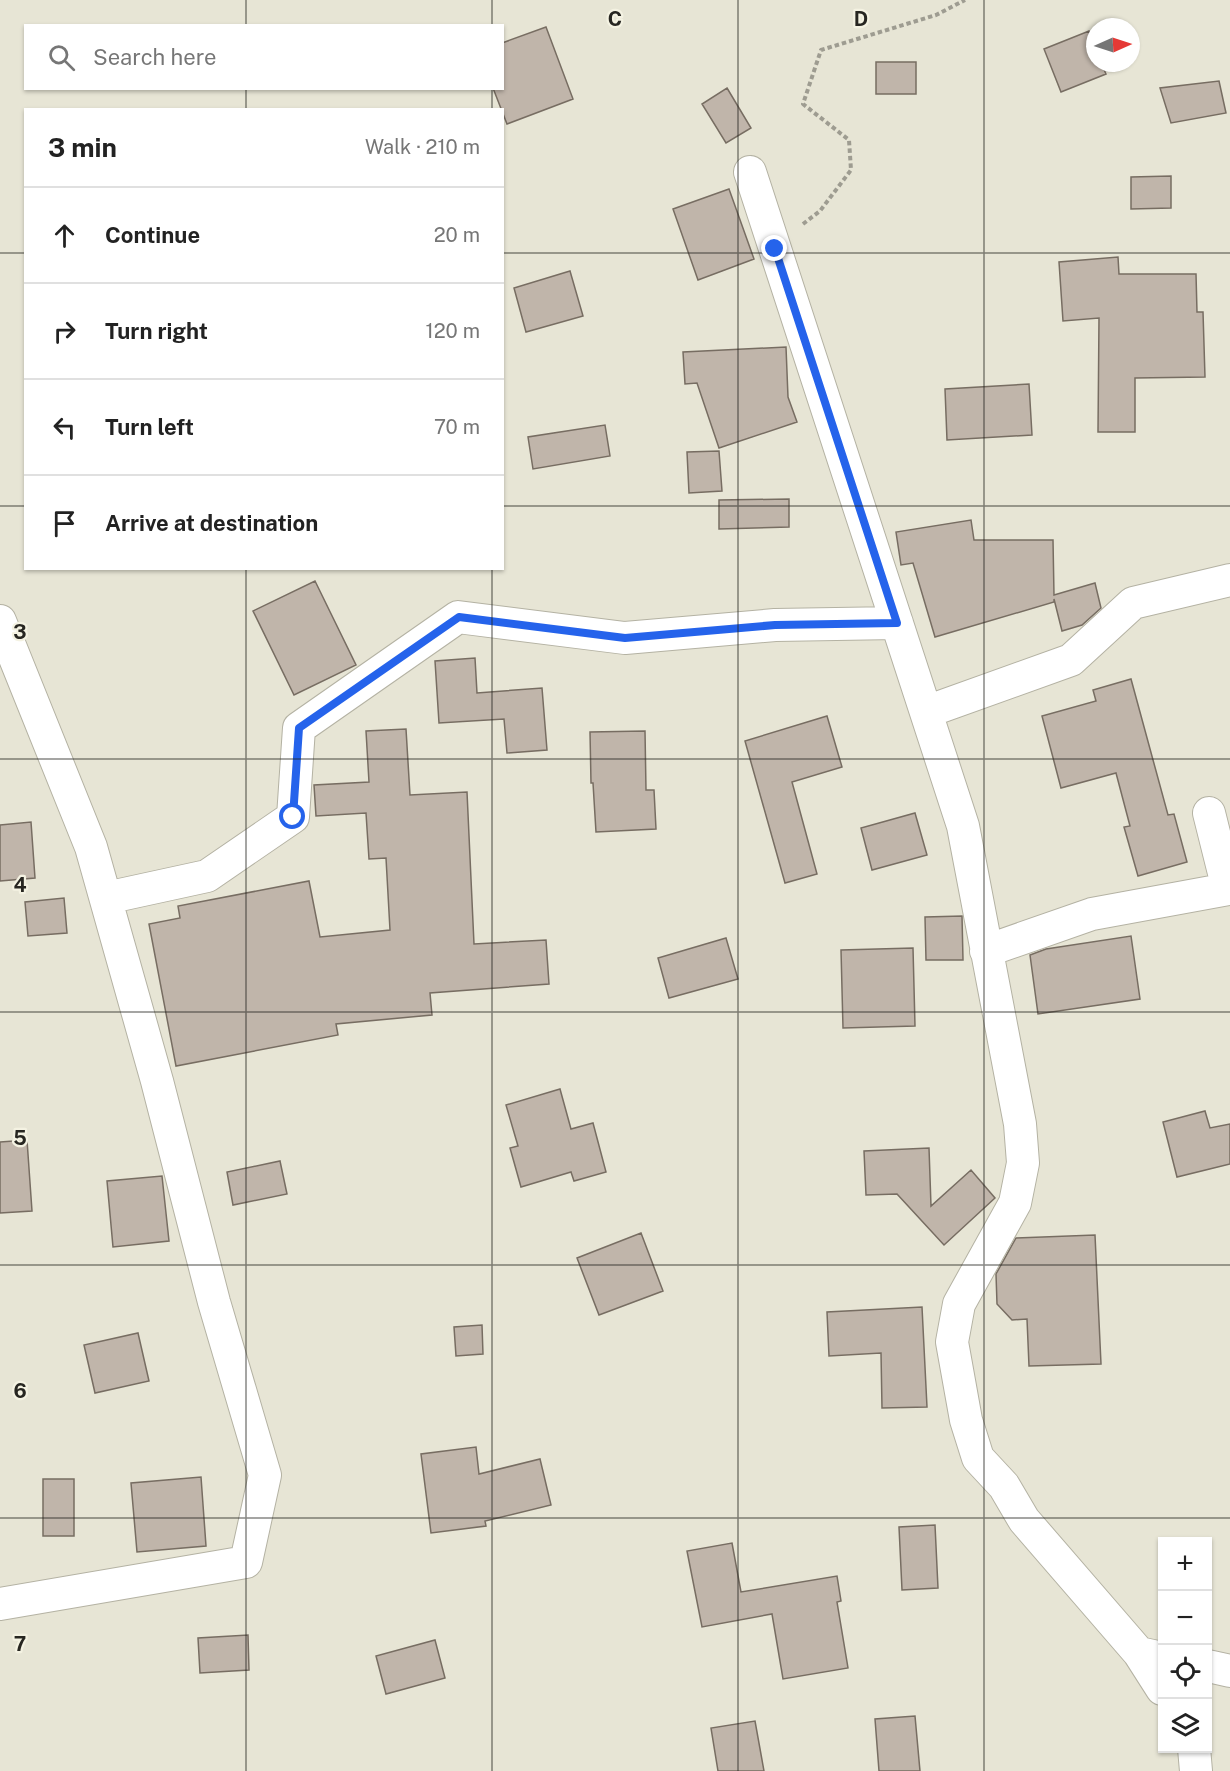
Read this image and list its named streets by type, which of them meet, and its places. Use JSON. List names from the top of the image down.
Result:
{
  "north": "right",
  "page": {
    "search": "Search here",
    "heading": ["3 min", "Walk · 210 m"],
    "list": [
      ["Continue", "20 m"],
      ["Turn right", "120 m"],
      ["Turn left", "70 m"],
      "Arrive at destination"
    ],
    "map_buttons": ["+", "−"]
  },
  "grid": {
    "columns": ["C", "D"],
    "rows": [
      "3",
      "4",
      "5",
      "6",
      "7"
    ]
  }
}
